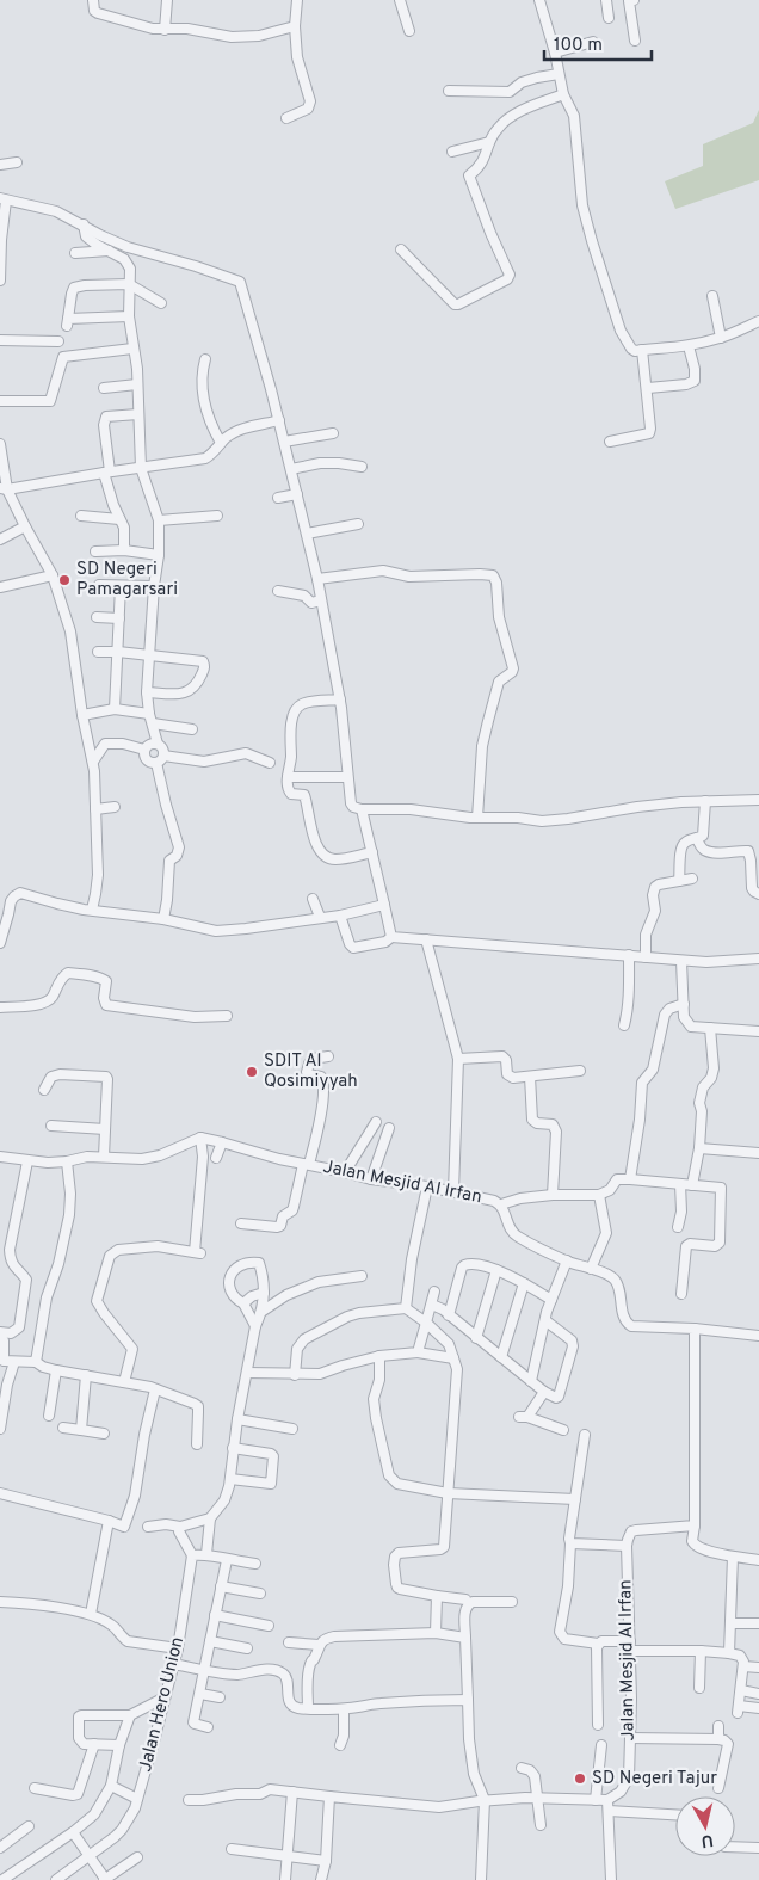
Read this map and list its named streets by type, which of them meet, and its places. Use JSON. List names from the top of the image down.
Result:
{
  "streets": {
    "street": ["Jalan Mesjid Al Irfan", "Jalan Hero Union"]
  },
  "places": ["SD Negeri Pamagarsari", "SDIT Al Qosimiyyah", "SD Negeri Tajur"],
  "scale_bar": "100 m",
  "north": "bottom"
}
